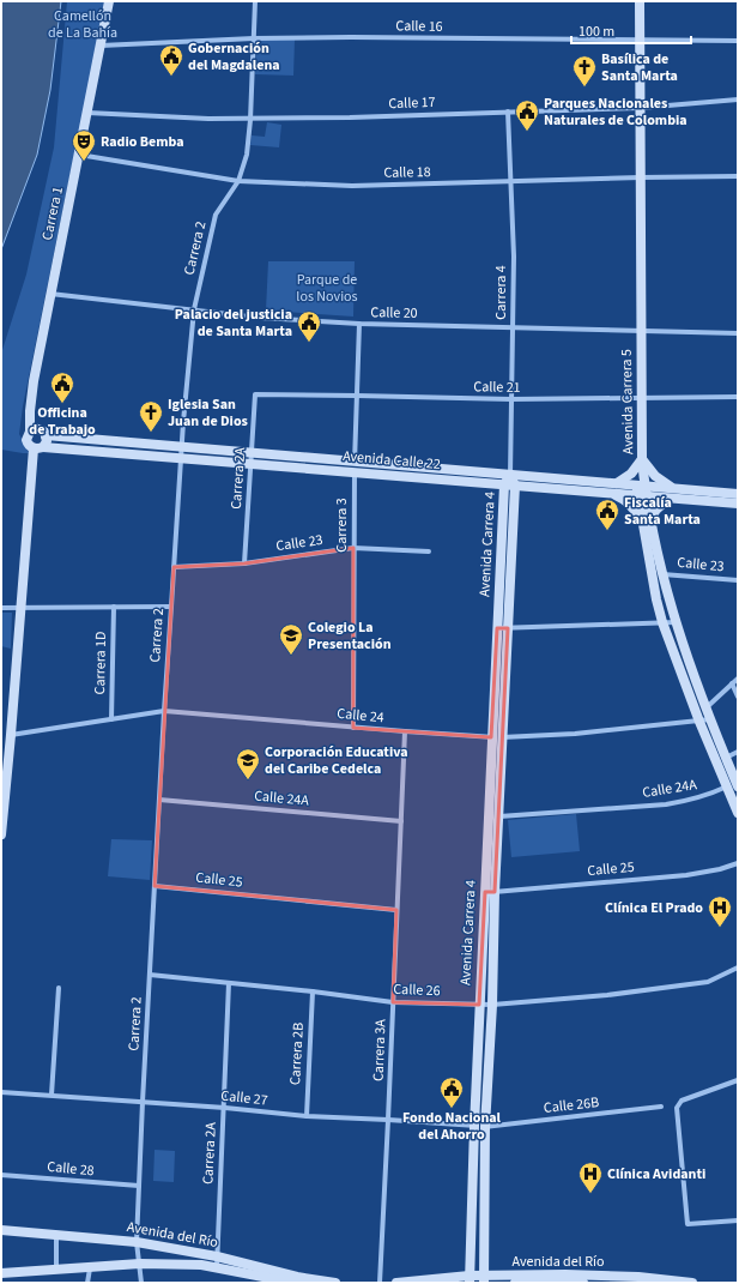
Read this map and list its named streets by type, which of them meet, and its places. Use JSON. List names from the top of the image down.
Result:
{
  "streets": {
    "street": [
      "Calle 16",
      "Calle 17",
      "Calle 18",
      "Carrera 1",
      "Carrera 2",
      "Carrera 4",
      "Calle 20",
      "Calle 21",
      "Avenida Carrera 5",
      "Avenida Calle 22",
      "Carrera 2A",
      "Carrera 3",
      "Calle 23",
      "Avenida Carrera 4",
      "Carrera 1D",
      "Calle 24",
      "Calle 24A",
      "Calle 25",
      "Calle 26",
      "Carrera 3A",
      "Carrera 2B",
      "Calle 27",
      "Calle 26B",
      "Calle 28",
      "Avenida del Río"
    ]
  },
  "crossings": [
    ["Calle 16", "Carrera 1"],
    ["Calle 16", "Carrera 2"],
    ["Calle 16", "Avenida Carrera 5"],
    ["Calle 17", "Carrera 1"],
    ["Calle 17", "Carrera 2"],
    ["Calle 17", "Carrera 4"],
    ["Calle 17", "Avenida Carrera 5"],
    ["Calle 18", "Carrera 1"],
    ["Calle 18", "Carrera 2"],
    ["Calle 18", "Carrera 4"],
    ["Calle 18", "Avenida Carrera 5"],
    ["Carrera 1", "Calle 20"],
    ["Carrera 1", "Avenida Calle 22"],
    ["Carrera 2", "Calle 20"],
    ["Carrera 2", "Avenida Calle 22"],
    ["Carrera 2", "Calle 23"],
    ["Carrera 2", "Calle 24"],
    ["Carrera 2", "Calle 24A"],
    ["Carrera 2", "Calle 25"],
    ["Carrera 2", "Calle 26"],
    ["Carrera 2", "Calle 27"],
    ["Carrera 2", "Calle 28"],
    ["Carrera 2", "Avenida del Río"],
    ["Carrera 4", "Calle 20"],
    ["Carrera 4", "Calle 21"],
    ["Carrera 4", "Avenida Calle 22"],
    ["Carrera 4", "Avenida Carrera 4"],
    ["Calle 20", "Avenida Carrera 5"],
    ["Calle 20", "Carrera 3"],
    ["Calle 21", "Avenida Carrera 5"],
    ["Calle 21", "Carrera 2A"],
    ["Calle 21", "Carrera 3"],
    ["Avenida Carrera 5", "Avenida Calle 22"],
    ["Avenida Carrera 5", "Calle 23"],
    ["Avenida Carrera 5", "Calle 24"],
    ["Avenida Carrera 5", "Calle 24A"],
    ["Avenida Calle 22", "Carrera 2A"],
    ["Avenida Calle 22", "Carrera 3"],
    ["Avenida Calle 22", "Avenida Carrera 4"],
    ["Carrera 2A", "Calle 23"],
    ["Carrera 2A", "Calle 26"],
    ["Carrera 2A", "Calle 27"],
    ["Carrera 2A", "Avenida del Río"],
    ["Carrera 3", "Calle 23"],
    ["Carrera 3", "Calle 24"],
    ["Avenida Carrera 4", "Calle 24"],
    ["Avenida Carrera 4", "Calle 24A"],
    ["Avenida Carrera 4", "Calle 25"],
    ["Avenida Carrera 4", "Calle 26"],
    ["Avenida Carrera 4", "Calle 27"],
    ["Avenida Carrera 4", "Calle 26B"],
    ["Avenida Carrera 4", "Avenida del Río"],
    ["Carrera 1D", "Calle 24"],
    ["Calle 24", "Carrera 3A"],
    ["Calle 24A", "Carrera 3A"],
    ["Calle 25", "Carrera 3A"],
    ["Calle 26", "Carrera 3A"],
    ["Calle 26", "Carrera 2B"],
    ["Carrera 3A", "Calle 27"],
    ["Carrera 2B", "Calle 27"],
    ["Calle 27", "Calle 26B"]
  ],
  "parks": ["Camellón de La Bahía", "Parque de los Novios"],
  "places": {
    "public building": [
      "Gobernación del Magdalena",
      "Parques Nacionales Naturales de Colombia",
      "Palacio del justicia de Santa Marta",
      "Officina de Trabajo",
      "Fiscalía Santa Marta",
      "Fondo Nacional del Ahorro"
    ],
    "church": ["Basílica de Santa Marta", "Iglesia San Juan de Dios"],
    "theatre": ["Radio Bemba"],
    "school or university": ["Colegio La Presentación", "Corporación Educativa del Caribe Cedelca"],
    "hospital": ["Clínica El Prado", "Clínica Avidanti"]
  },
  "scale_bar": "100 m"
}
